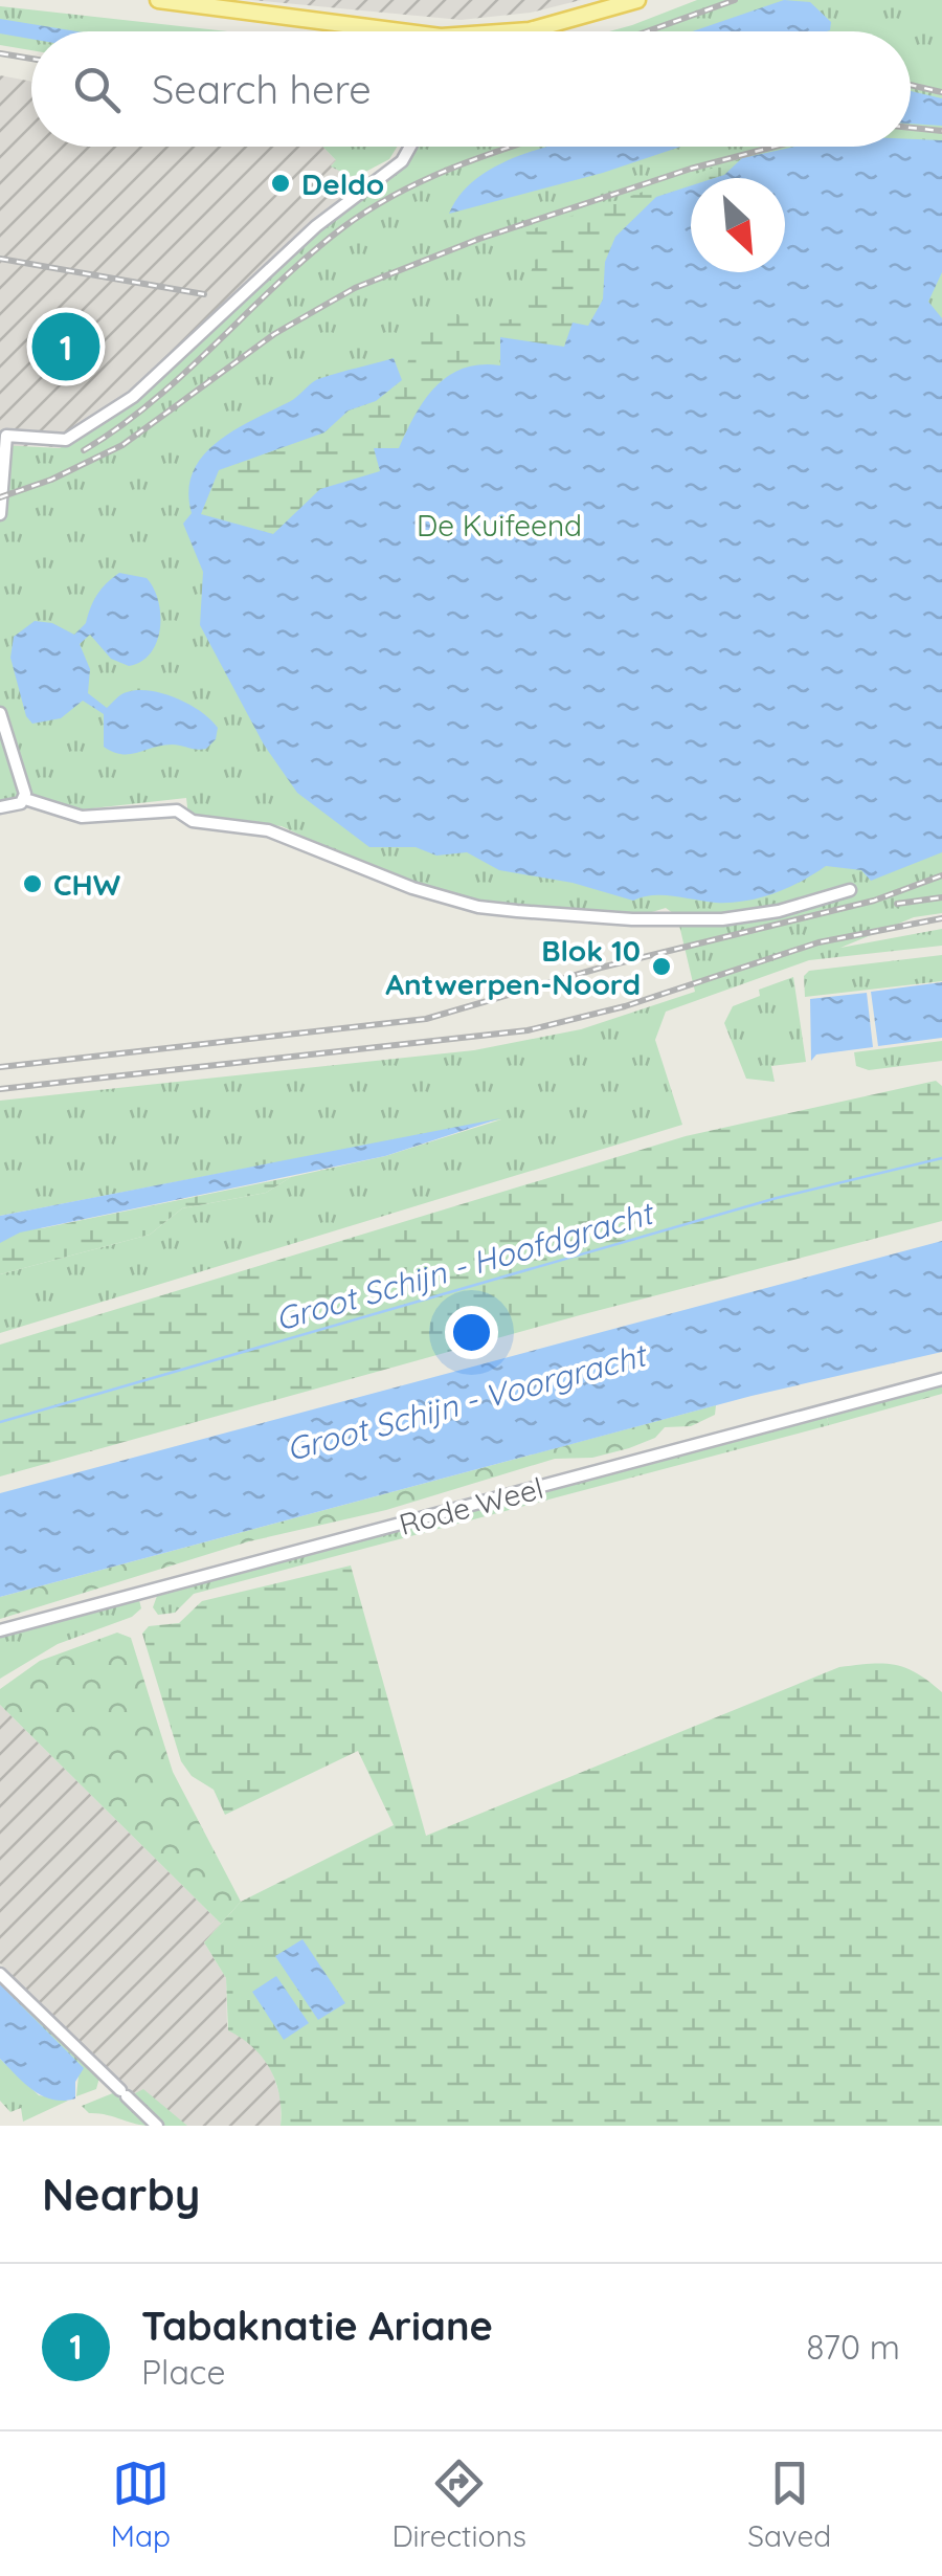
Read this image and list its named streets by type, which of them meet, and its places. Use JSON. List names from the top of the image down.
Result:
{
  "streets": {
    "street": ["Rode Weel"]
  },
  "water": ["Groot Schijn - Hoofdgracht", "Groot Schijn - Voorgracht"],
  "parks": ["De Kuifeend"],
  "places": ["Deldo", "CHW", "Blok 10 Antwerpen-Noord"],
  "north": "bottom right",
  "page": {
    "search": "Search here",
    "pins": "1",
    "heading": "Nearby",
    "list": [
      {
        "mark": "1",
        "name": "Tabaknatie Ariane",
        "note": "Place",
        "value": "870 m"
      }
    ],
    "nav": ["Map", "Directions", "Saved"]
  }
}
